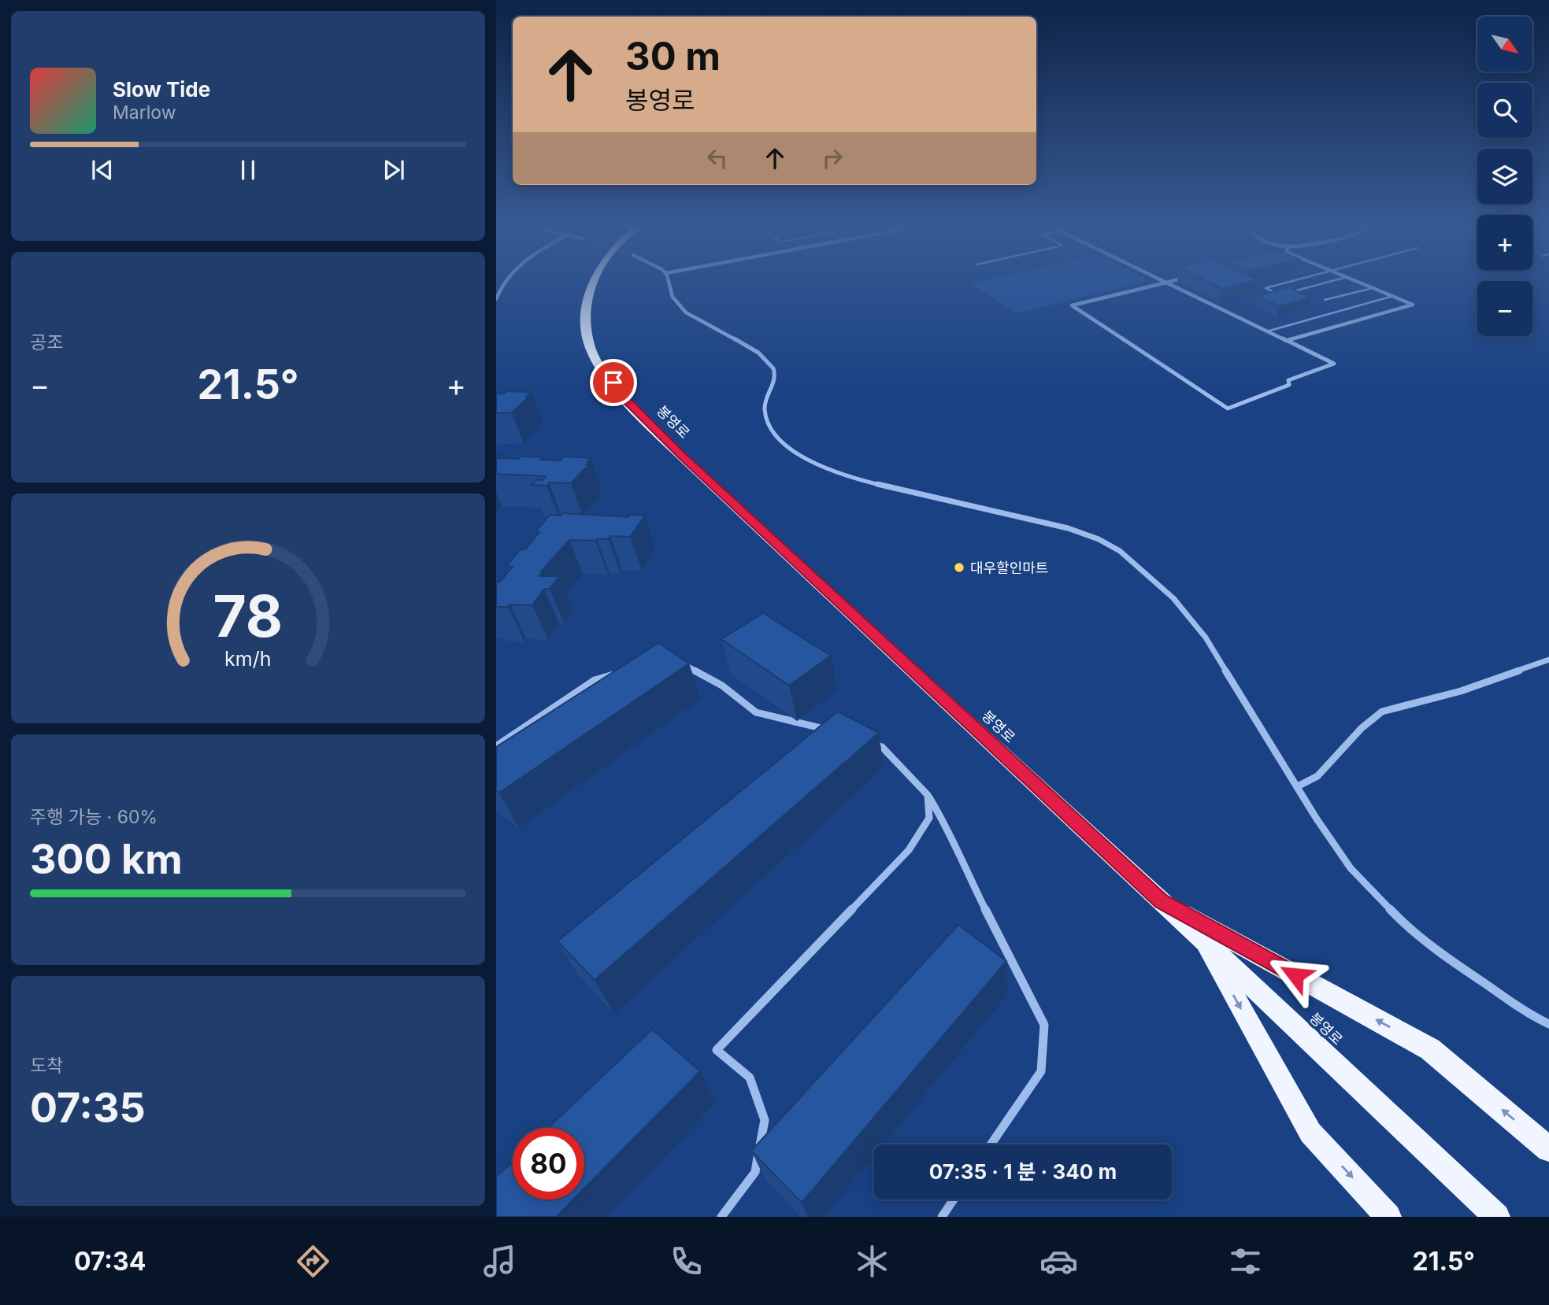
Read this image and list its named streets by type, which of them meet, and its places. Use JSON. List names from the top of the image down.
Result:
{
  "streets": {
    "highway": ["봉영로"]
  },
  "places": ["대우할인마트"],
  "north": "bottom right",
  "page": {
    "map_buttons": ["+", "−"],
    "turn": ["30 m", "봉영로"],
    "song": ["Slow Tide", "Marlow"],
    "tile": [
      "공조",
      ["주행 가능 · 60%", "300 km"],
      ["도착", "07:35"]
    ],
    "heat": ["−", "21.5°", "+"],
    "limit": "80",
    "trip": "07:35 · 1 분 · 340 m",
    "tabs": ["07:34", "21.5°"],
    "gauge": ["78", "km/h"]
  }
}
